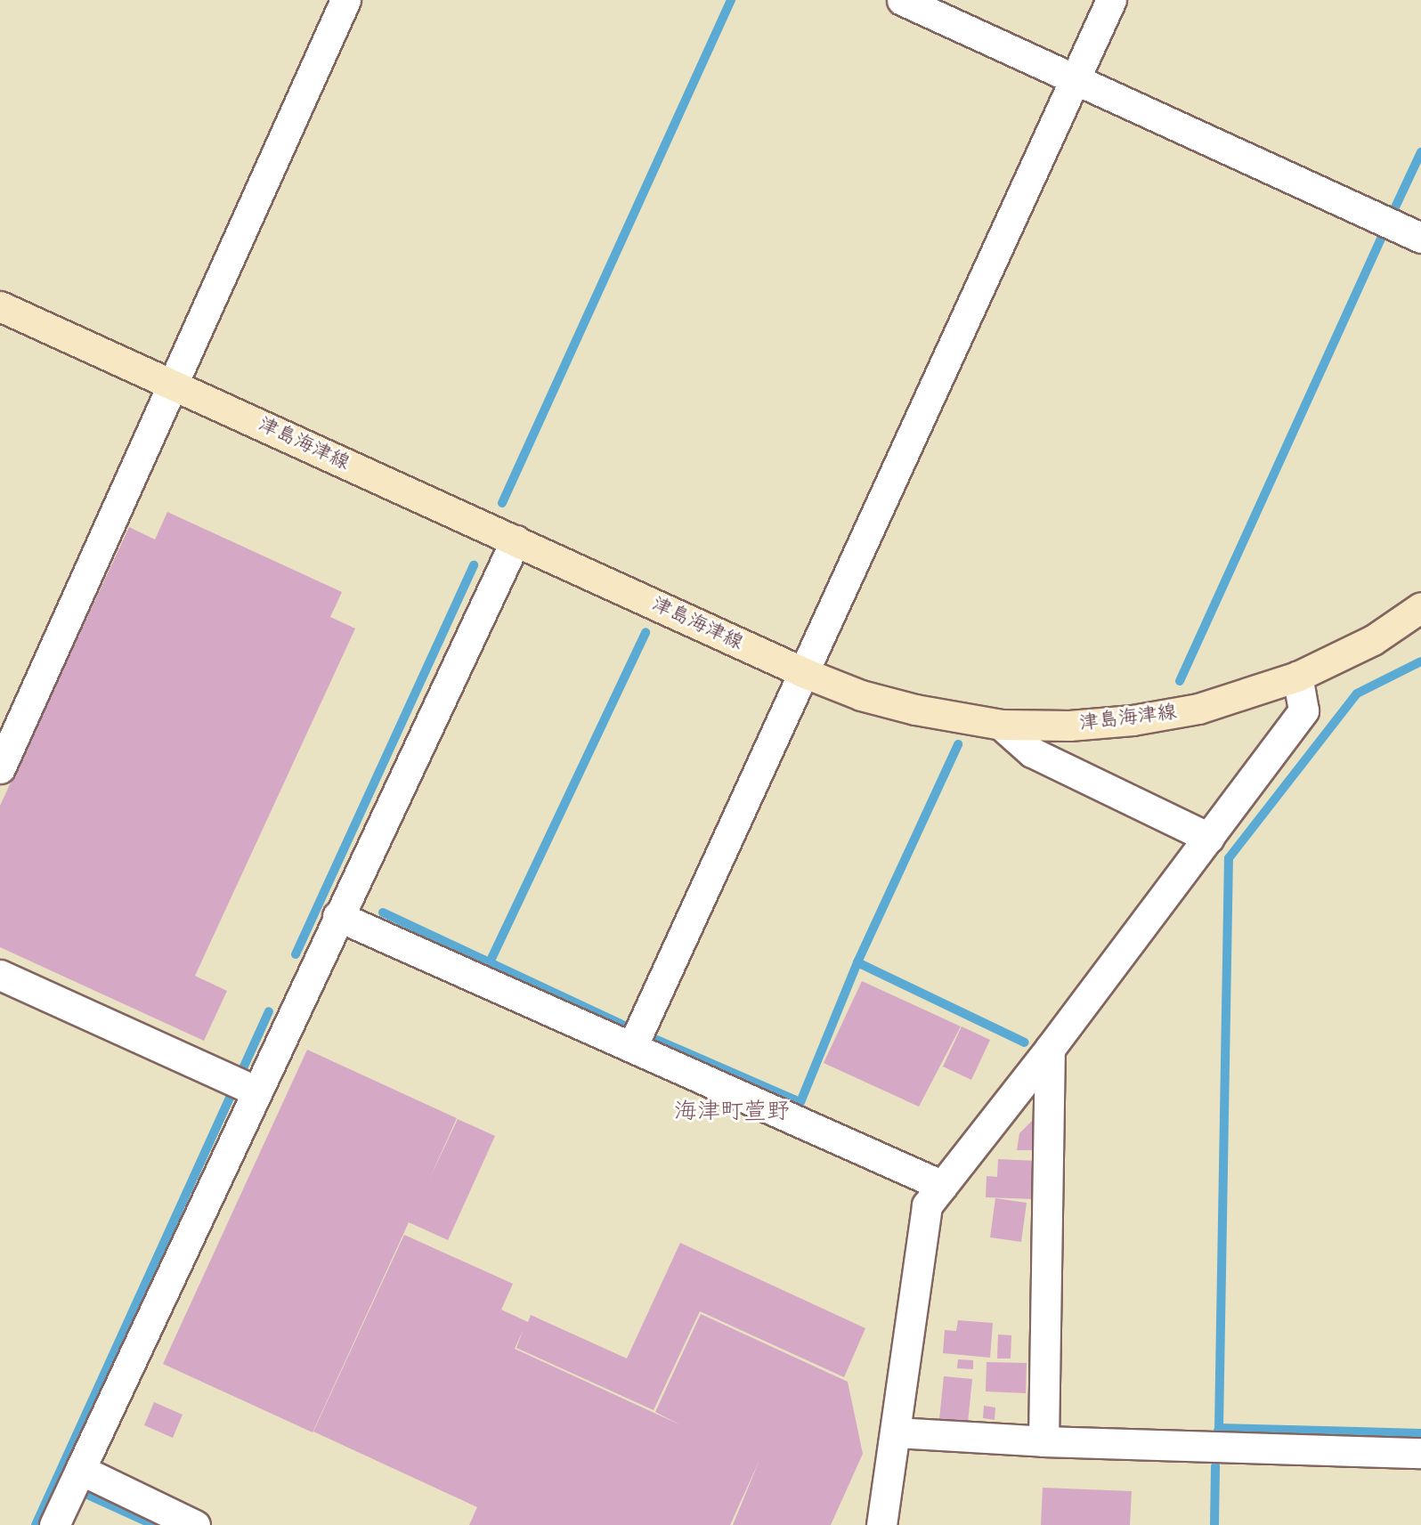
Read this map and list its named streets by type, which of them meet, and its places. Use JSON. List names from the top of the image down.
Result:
{
  "streets": {
    "main road": ["津島海津線"]
  },
  "districts": ["海津町萱野"]
}
